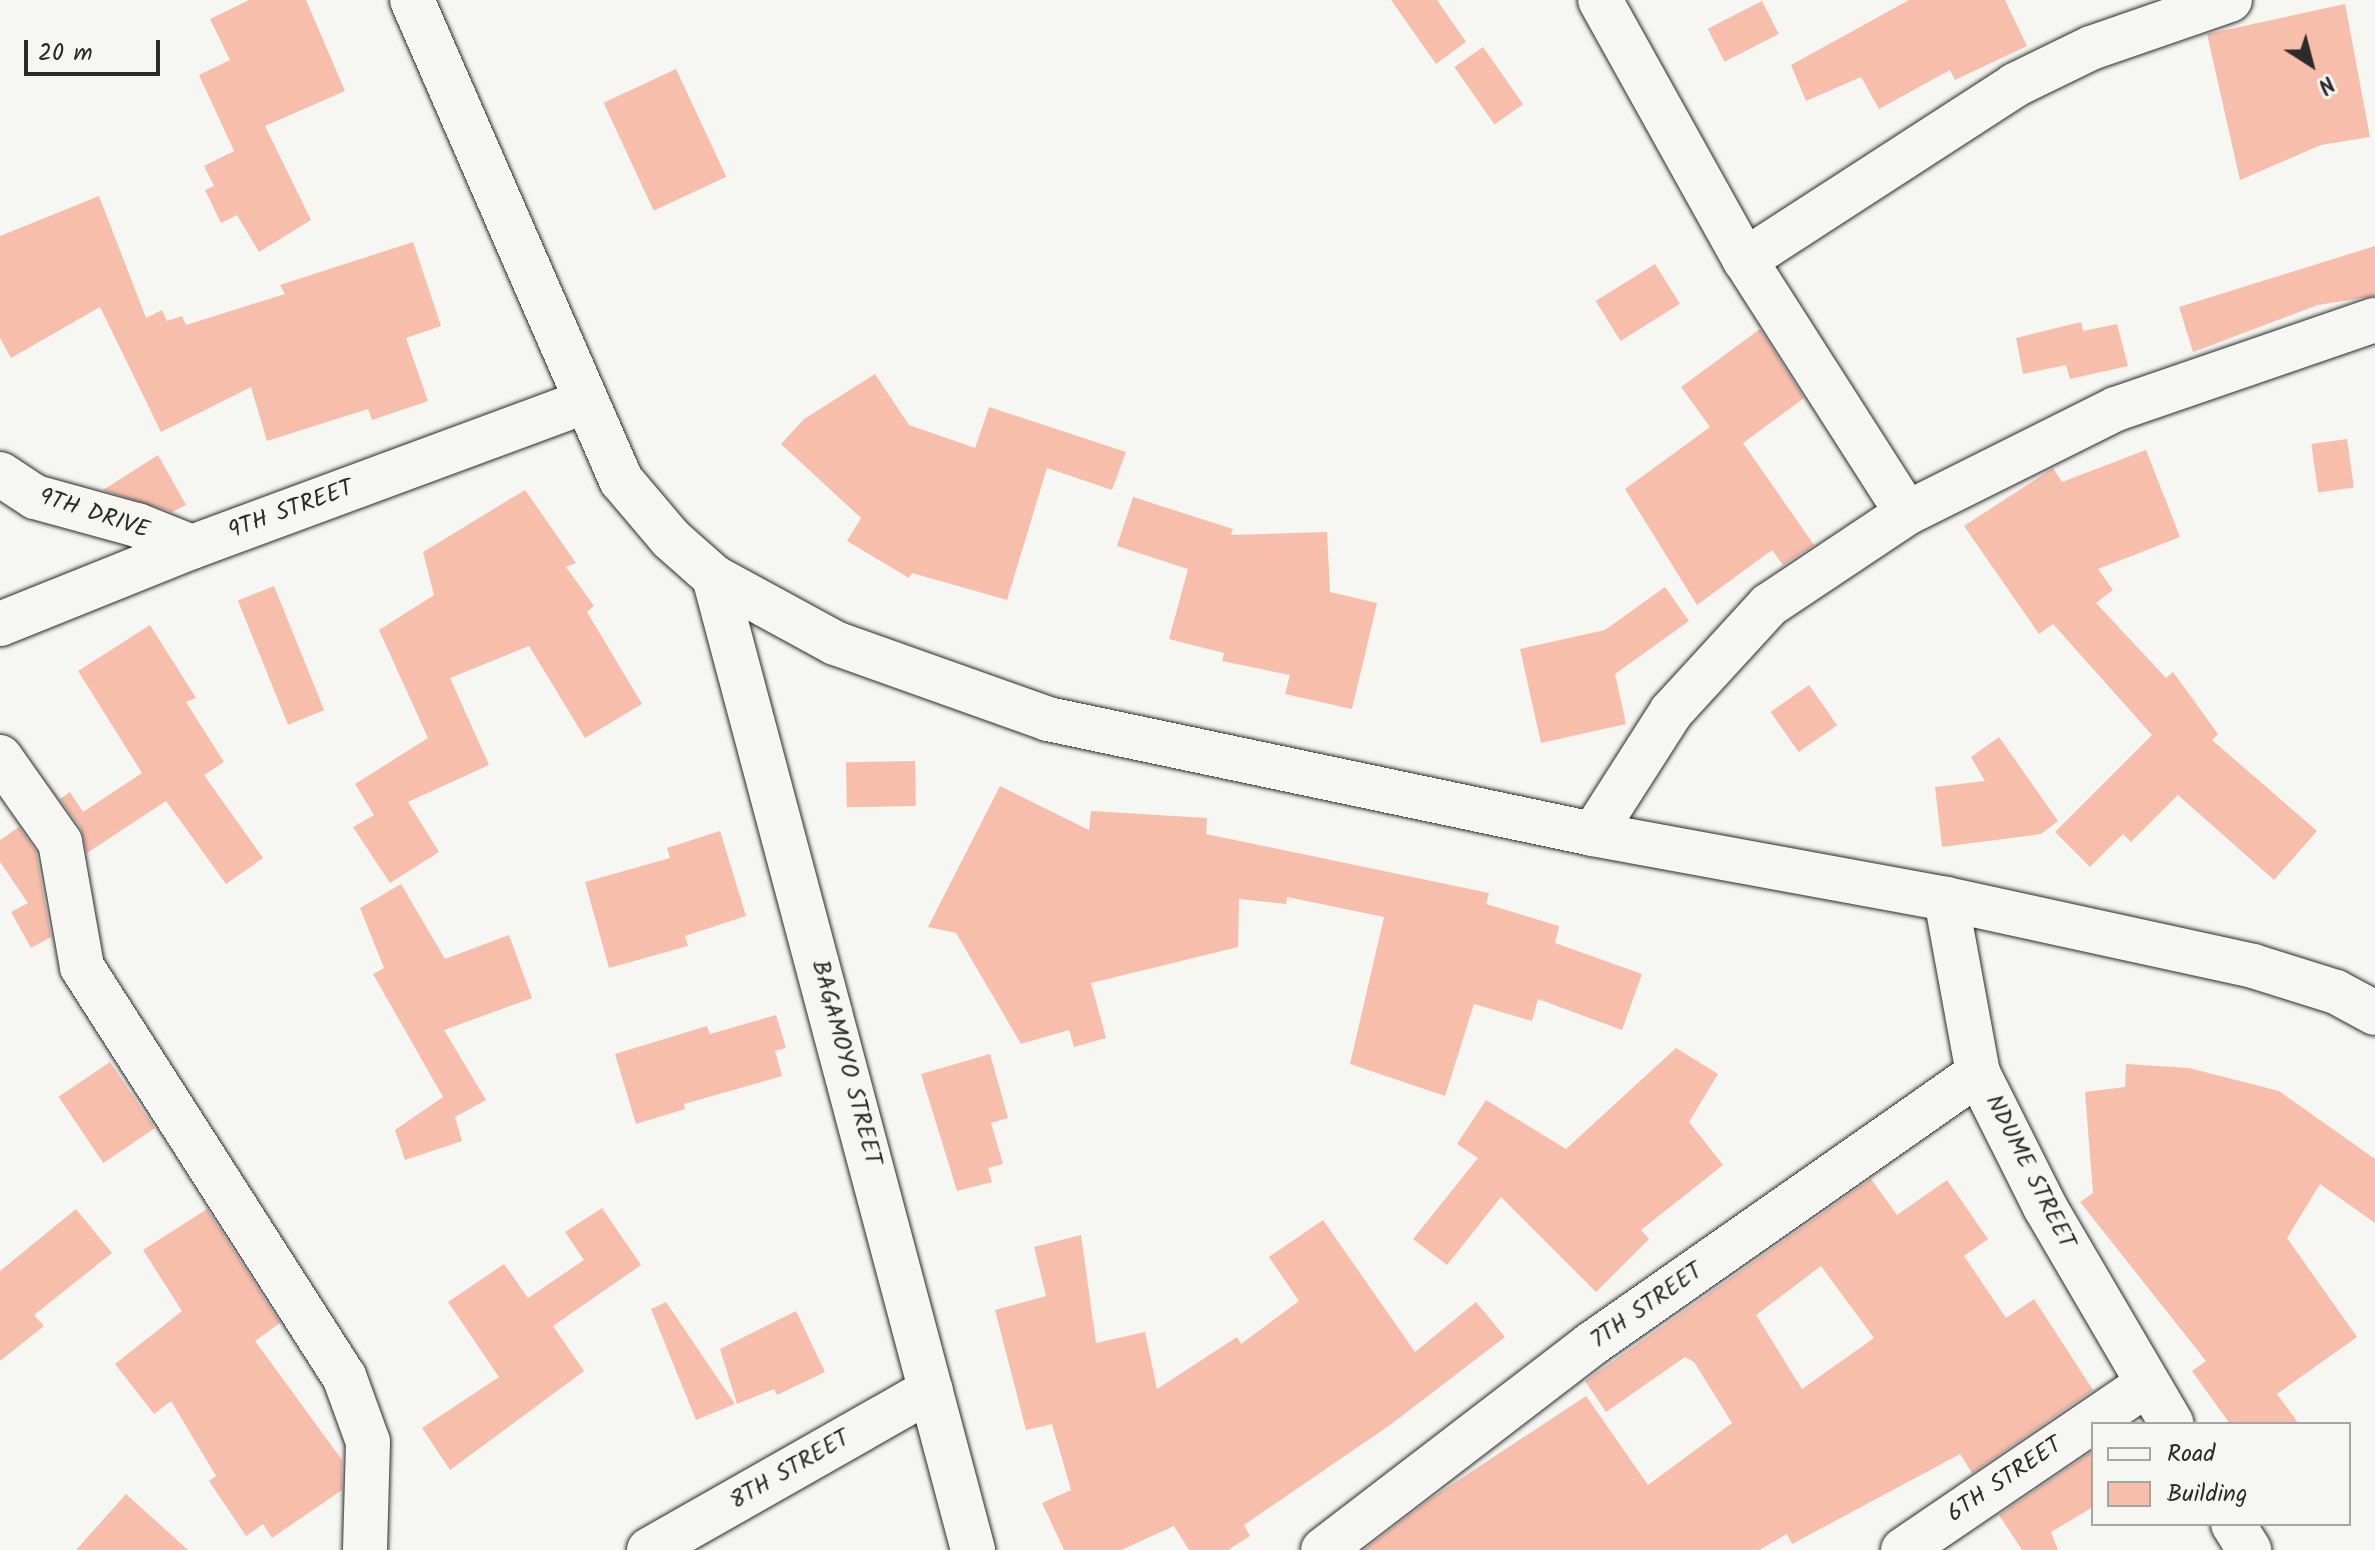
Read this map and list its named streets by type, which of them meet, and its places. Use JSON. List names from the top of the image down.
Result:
{
  "streets": {
    "main road": [
      "9TH STREET",
      "9TH DRIVE",
      "BAGAMOYO STREET",
      "NDUME STREET",
      "7TH STREET",
      "8TH STREET",
      "6TH STREET"
    ]
  },
  "crossings": [
    ["9TH STREET", "9TH DRIVE"],
    ["BAGAMOYO STREET", "8TH STREET"],
    ["NDUME STREET", "7TH STREET"],
    ["NDUME STREET", "6TH STREET"]
  ],
  "legend": ["Road", "Building"],
  "scale_bar": "20 m",
  "north": "bottom right"
}
